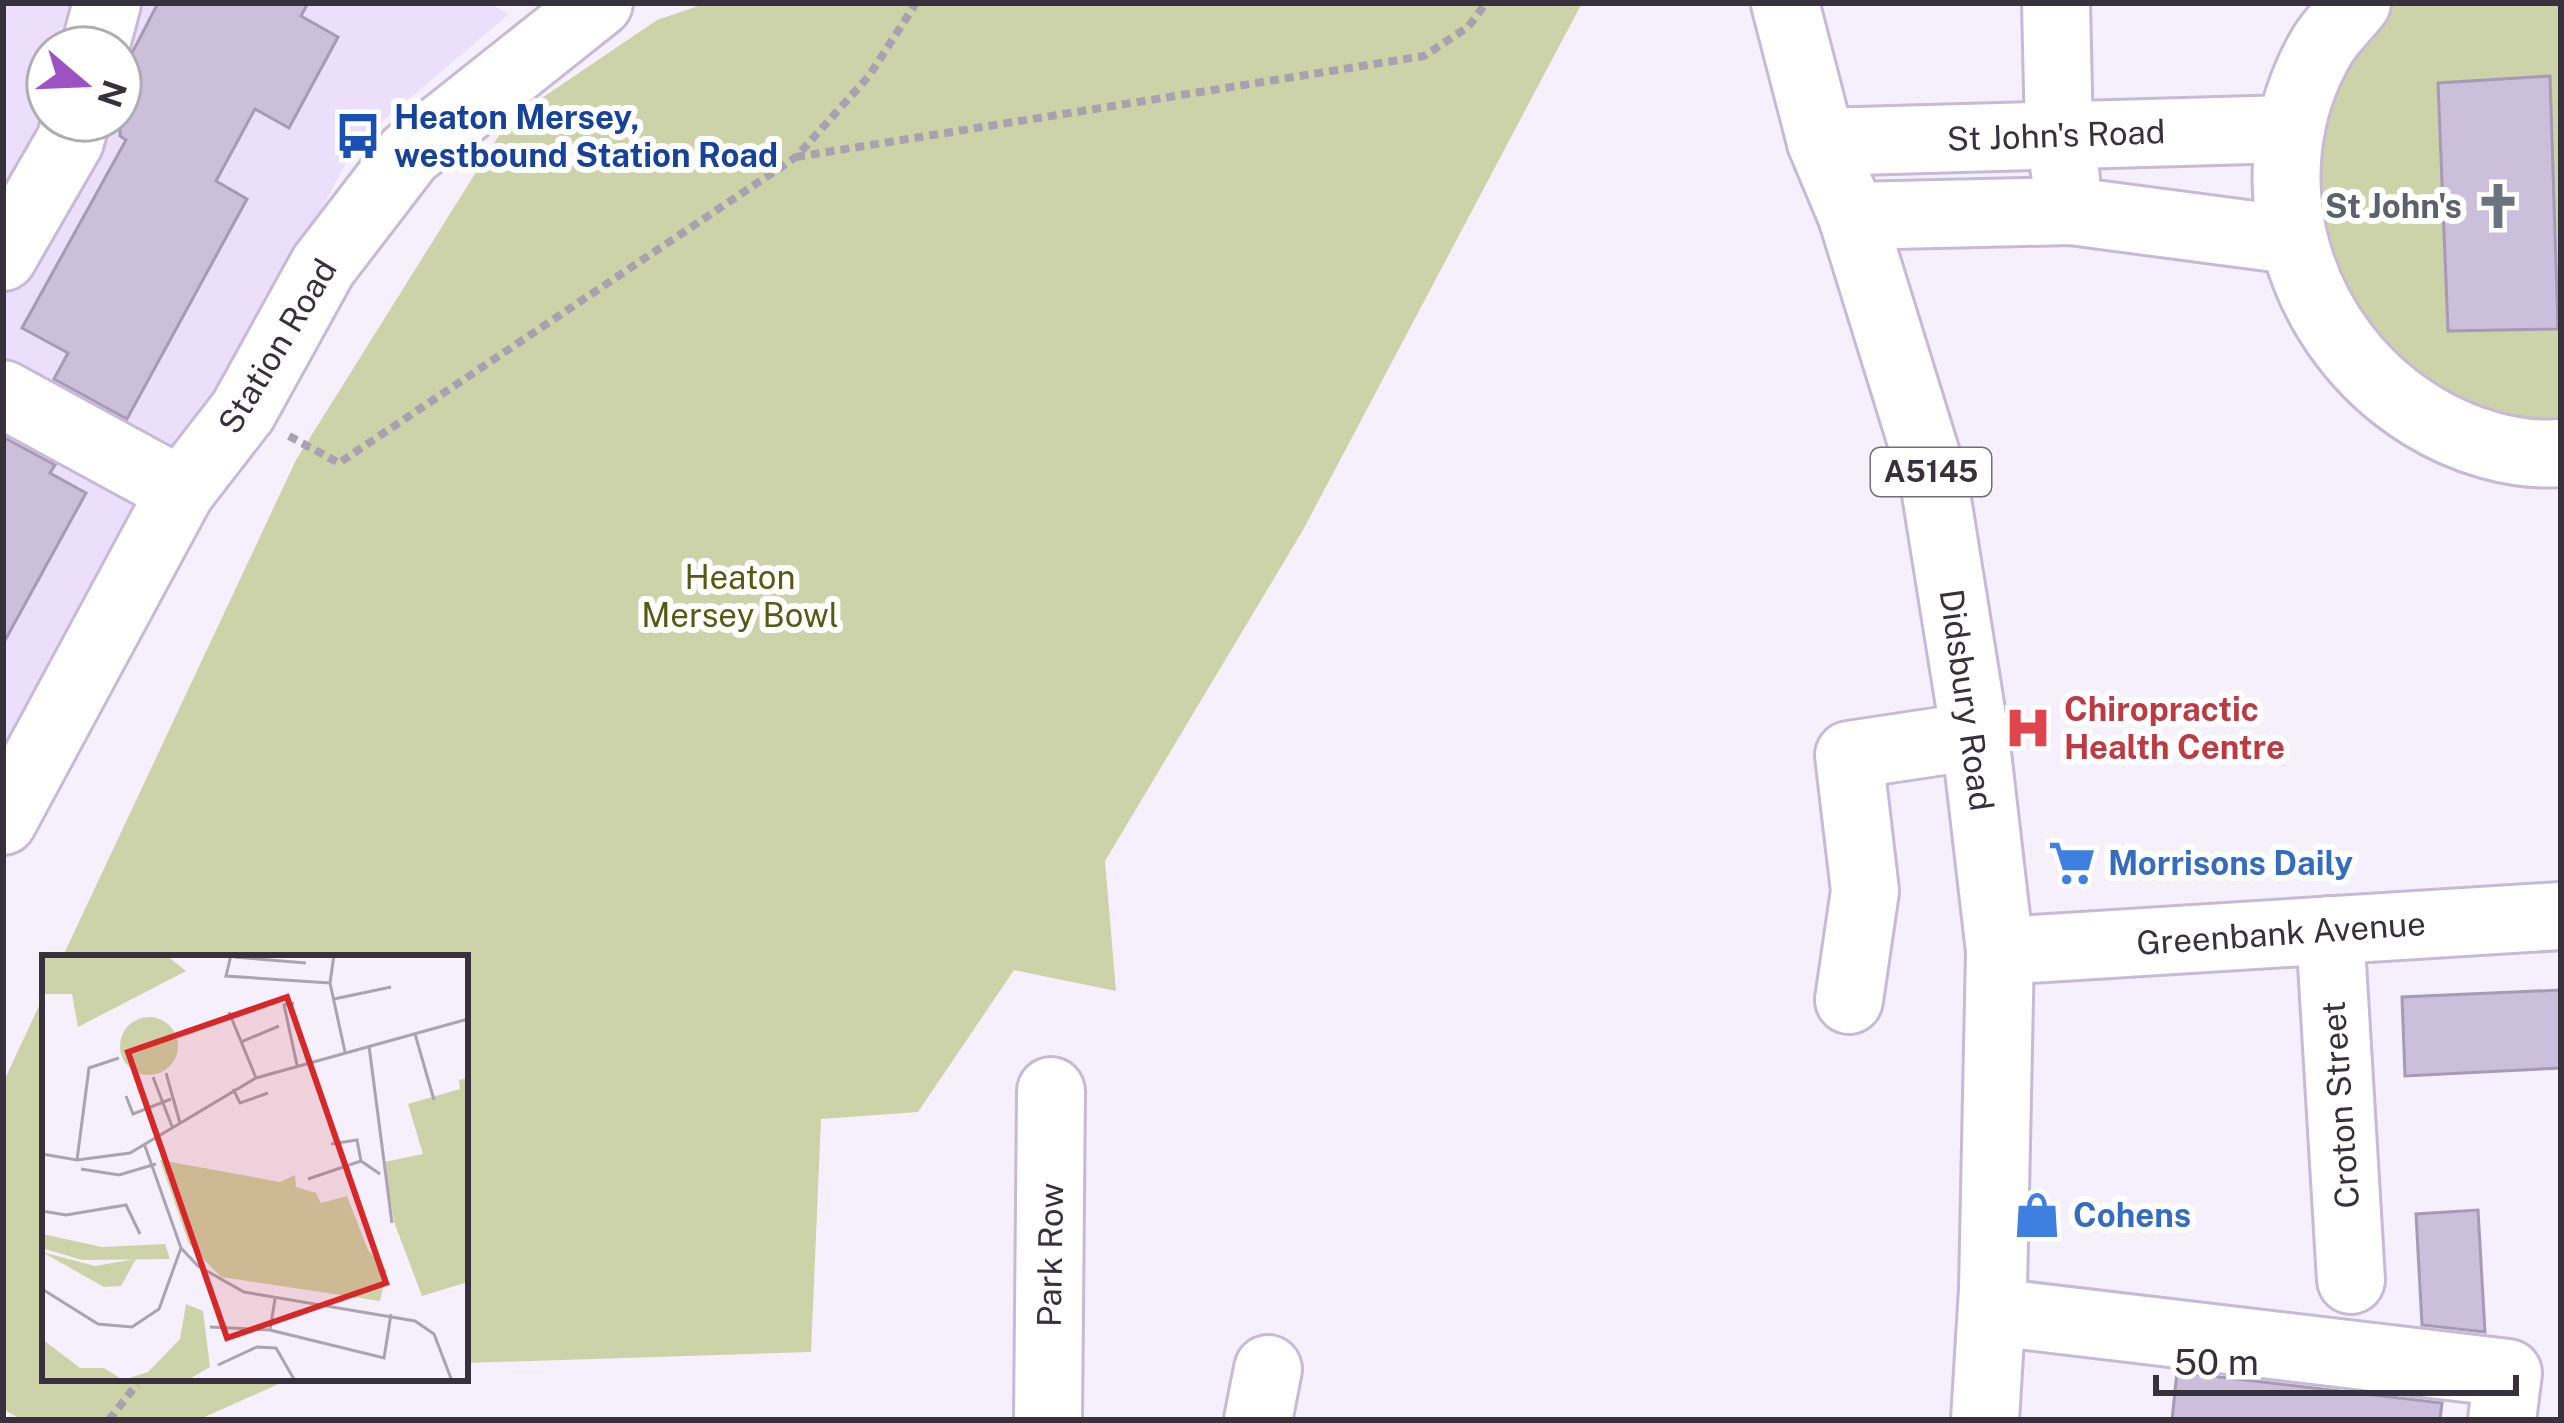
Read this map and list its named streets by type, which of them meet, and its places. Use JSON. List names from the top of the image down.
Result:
{
  "streets": {
    "street": [
      "St John's Road",
      "Station Road",
      "A5145",
      "Didsbury Road",
      "Greenbank Avenue",
      "Croton Street",
      "Park Row"
    ]
  },
  "crossings": [
    ["St John's Road", "Didsbury Road"],
    ["Didsbury Road", "Greenbank Avenue"],
    ["Greenbank Avenue", "Croton Street"]
  ],
  "parks": ["Heaton Mersey Bowl"],
  "places": {
    "bus stop": ["Heaton Mersey, westbound Station Road"],
    "church": ["St John's"],
    "hospital": ["Chiropractic Health Centre"],
    "supermarket": ["Morrisons Daily"],
    "shop": ["Cohens"]
  },
  "scale_bar": "50 m",
  "north": "right"
}
